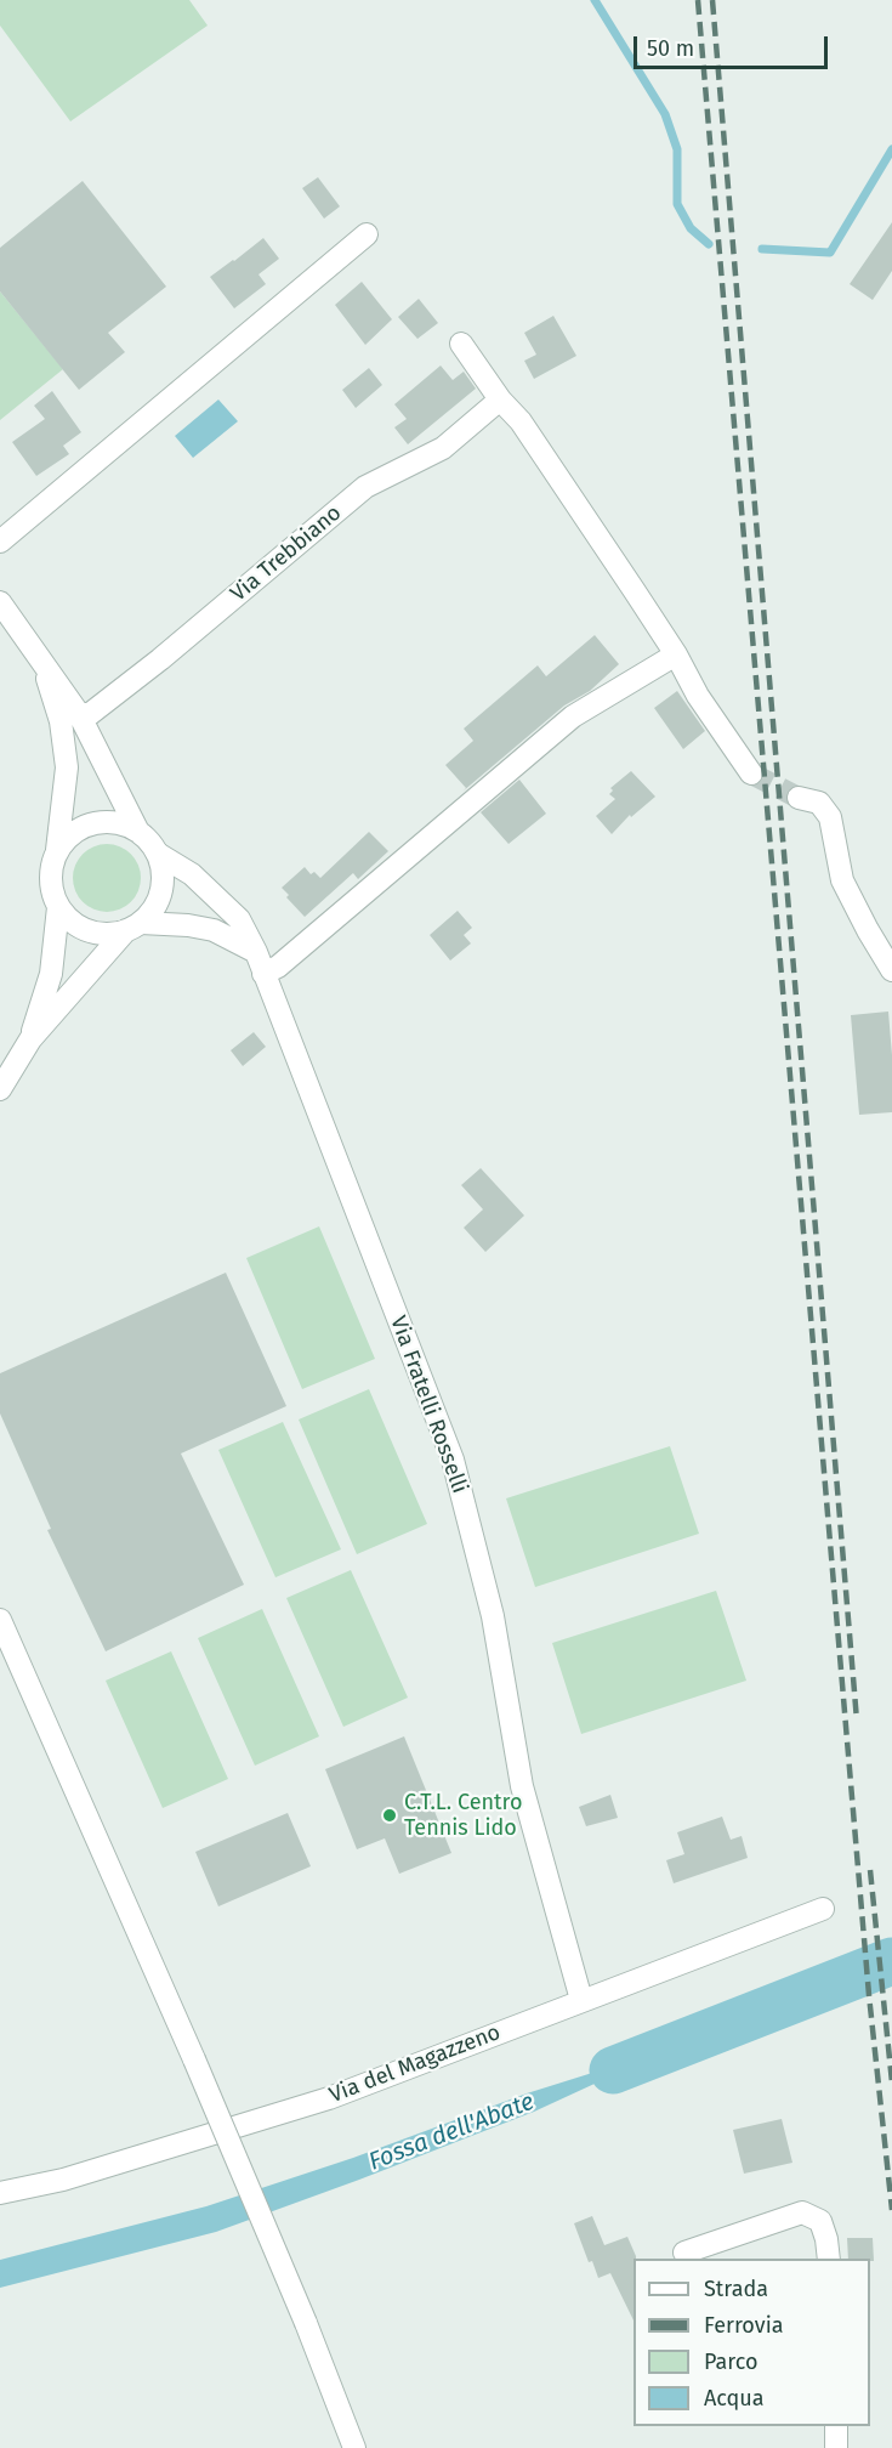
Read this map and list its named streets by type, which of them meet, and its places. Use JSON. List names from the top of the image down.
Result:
{
  "streets": {
    "street": ["Via Trebbiano", "Via Fratelli Rosselli", "Via del Magazzeno"]
  },
  "crossings": [
    ["Via Fratelli Rosselli", "Via del Magazzeno"]
  ],
  "water": ["Fossa dell'Abate"],
  "places": ["C.T.L. Centro Tennis Lido"],
  "legend": [
    "Strada",
    "Ferrovia",
    "Parco",
    "Acqua"
  ],
  "scale_bar": "50 m"
}
